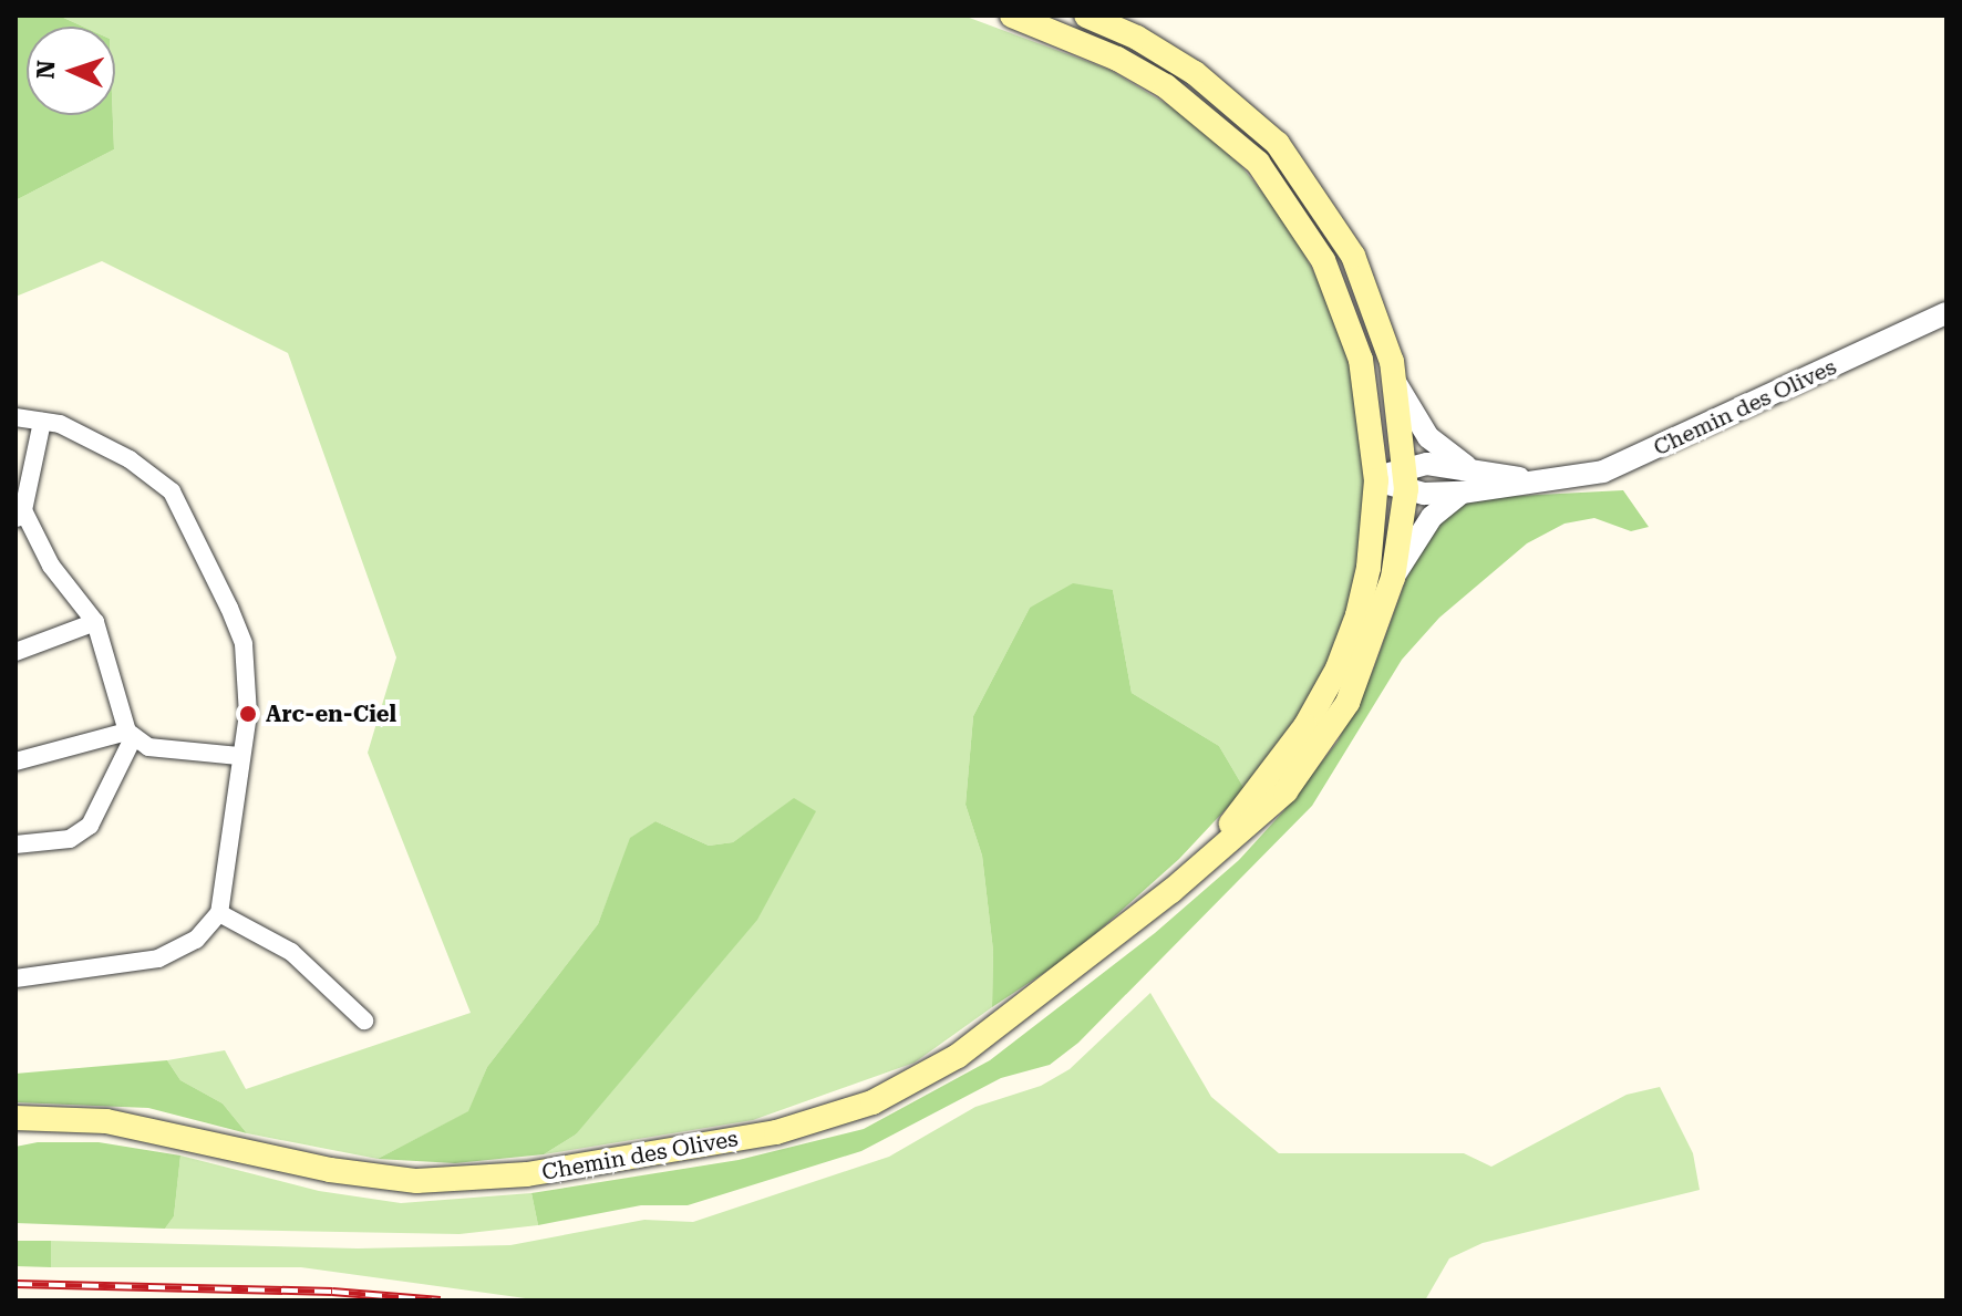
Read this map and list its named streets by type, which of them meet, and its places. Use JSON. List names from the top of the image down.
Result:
{
  "streets": {
    "main road": ["Chemin des Olives"]
  },
  "places": ["Arc-en-Ciel"],
  "north": "left"
}
